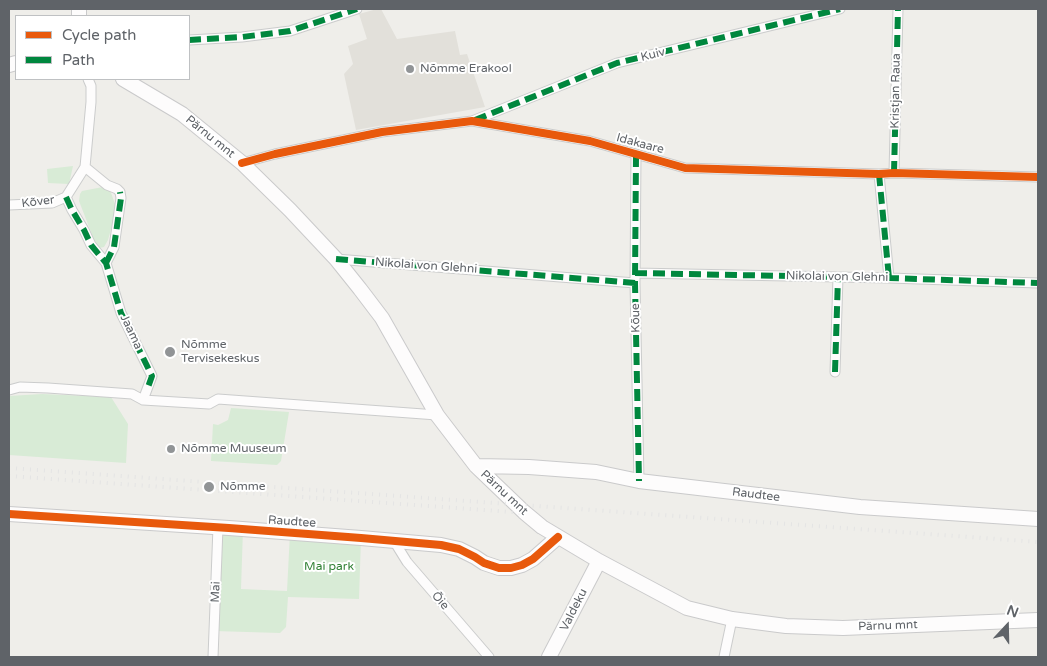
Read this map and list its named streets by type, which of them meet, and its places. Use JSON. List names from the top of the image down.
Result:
{
  "streets": {
    "street": [
      "Kuiv",
      "Kristjan Raua",
      "Pärnu mnt",
      "Idakaare",
      "Kõver",
      "Nikolai von Glehni",
      "Kõue",
      "Jaama",
      "Raudtee",
      "Mai",
      "Õie",
      "Valdeku"
    ]
  },
  "crossings": [
    ["Kuiv", "Idakaare"],
    ["Kristjan Raua", "Idakaare"],
    ["Pärnu mnt", "Idakaare"],
    ["Pärnu mnt", "Nikolai von Glehni"],
    ["Pärnu mnt", "Raudtee"],
    ["Pärnu mnt", "Valdeku"],
    ["Idakaare", "Kõue"],
    ["Kõver", "Jaama"],
    ["Nikolai von Glehni", "Kõue"],
    ["Kõue", "Raudtee"],
    ["Raudtee", "Mai"],
    ["Raudtee", "Õie"]
  ],
  "parks": ["Mai park"],
  "places": [
    "Nõmme Erakool",
    "Nõmme Tervisekeskus",
    "Nõmme Muuseum",
    "Nõmme"
  ],
  "legend": ["Cycle path", "Path"],
  "north": "top"
}
